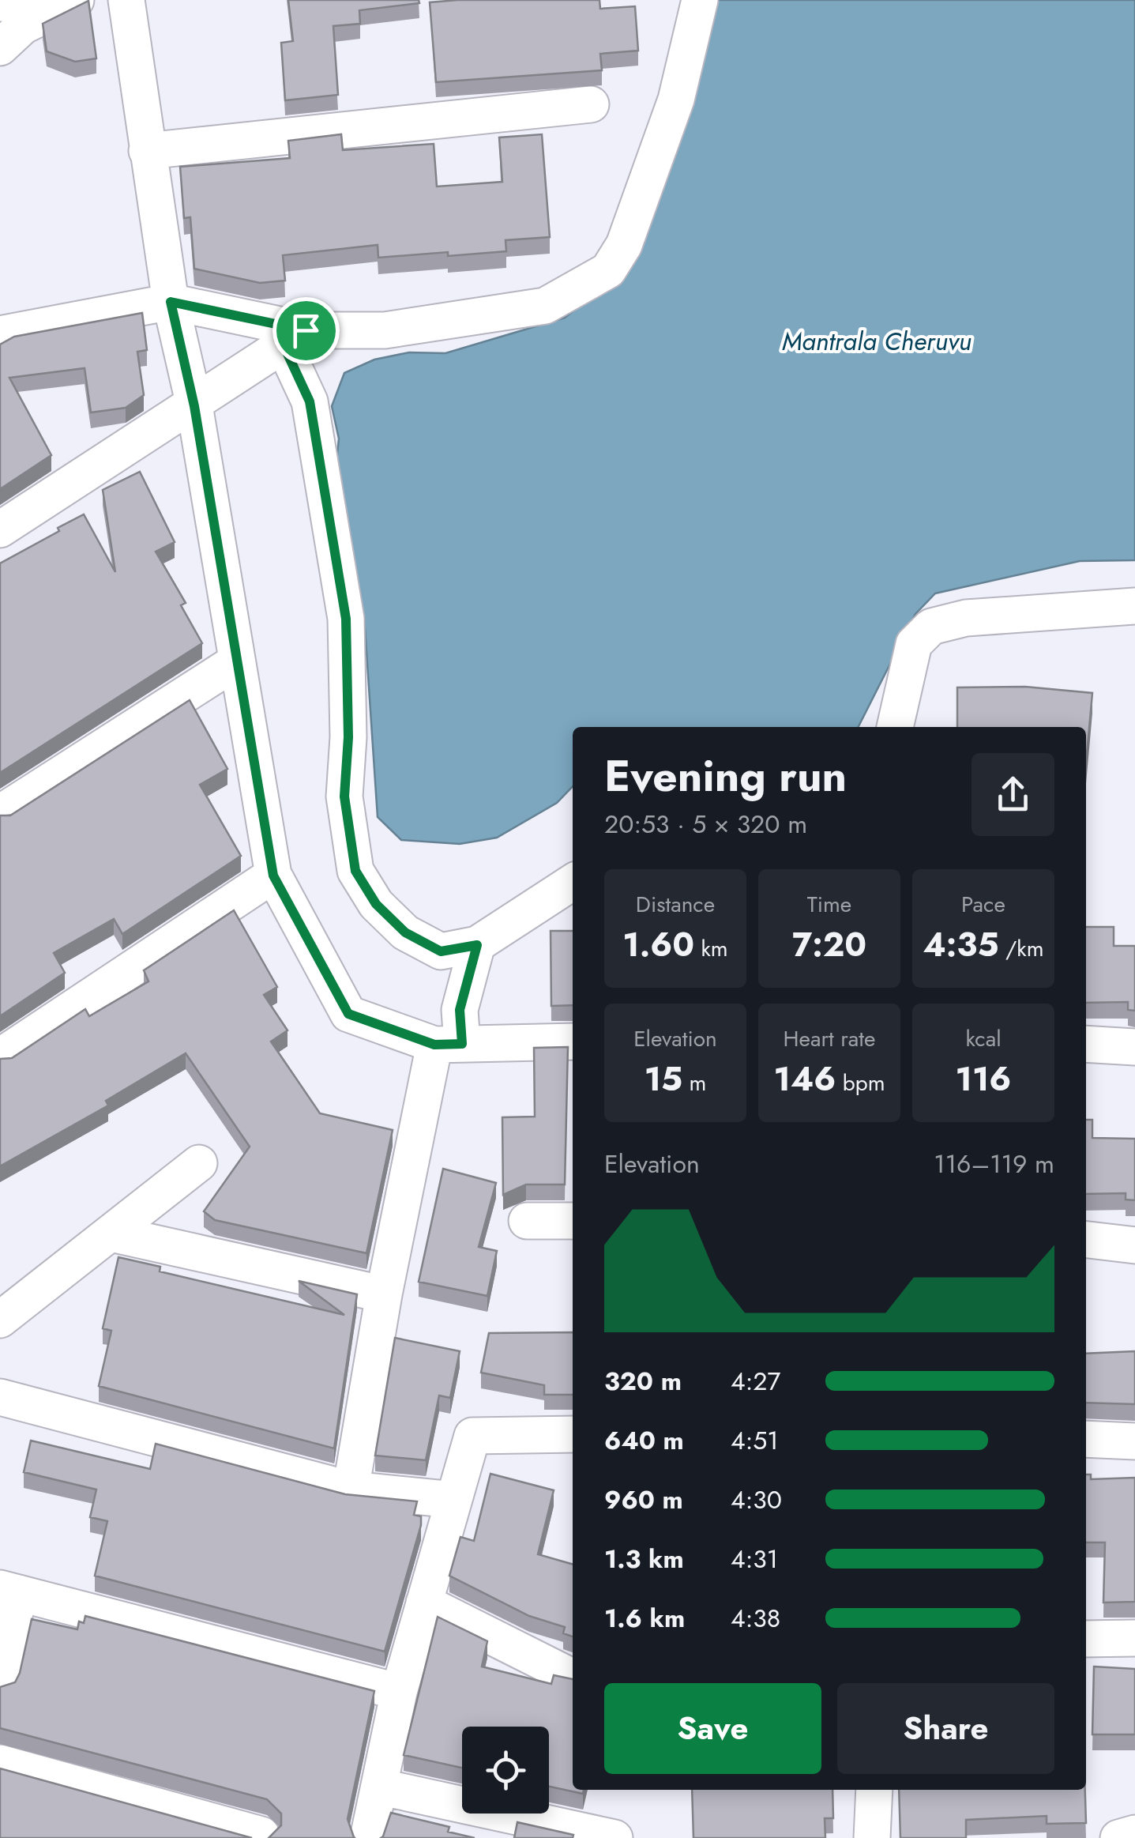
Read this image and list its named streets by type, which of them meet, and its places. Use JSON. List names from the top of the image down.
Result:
{
  "water": ["Mantrala Cheruvu"],
  "page": {
    "heading": ["Evening run", "20:53 · 5 × 320 m"],
    "stats": [
      ["Distance", "1.60 km"],
      ["Time", "7:20"],
      ["Pace", "4:35 /km"],
      ["Elevation", "15 m"],
      ["Heart rate", "146 bpm"],
      ["kcal", "116"]
    ],
    "chart": ["Elevation", "116–119 m"],
    "list": [
      {
        "name": "320 m",
        "note": "4:27"
      },
      {
        "name": "640 m",
        "note": "4:51"
      },
      {
        "name": "960 m",
        "note": "4:30"
      },
      {
        "name": "1.3 km",
        "note": "4:31"
      },
      {
        "name": "1.6 km",
        "note": "4:38"
      }
    ],
    "buttons": ["Save", "Share"]
  }
}
